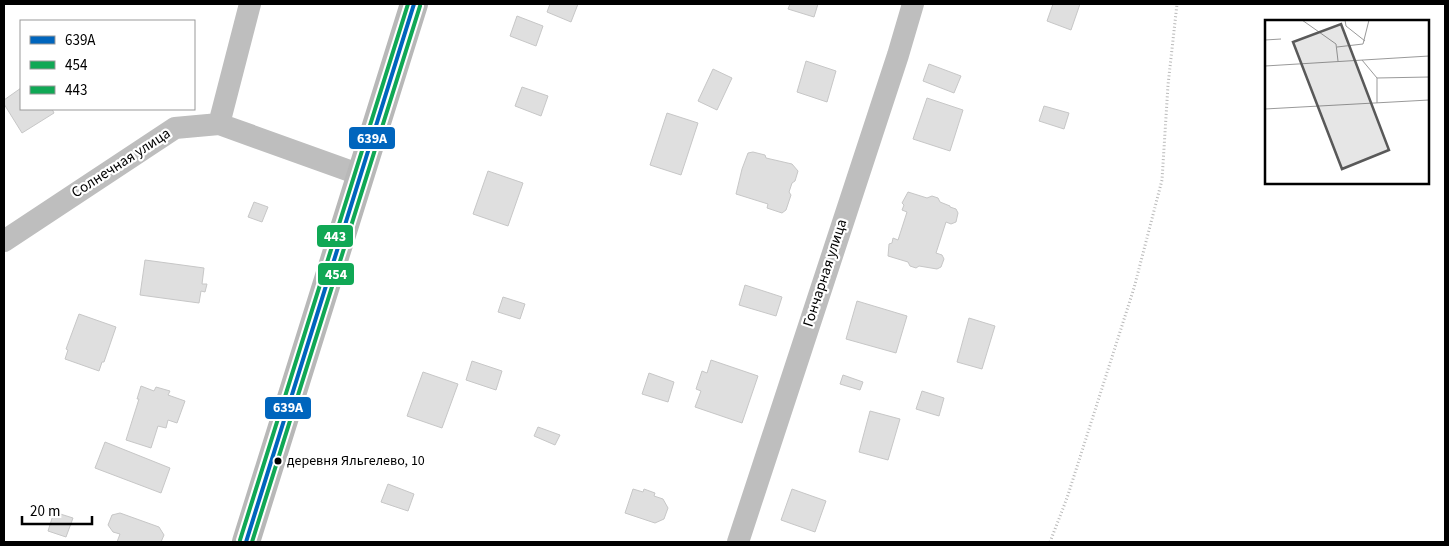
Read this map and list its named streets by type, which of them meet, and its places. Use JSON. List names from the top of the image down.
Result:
{
  "streets": {
    "street": ["Солнечная улица", "Гончарная улица"]
  },
  "places": ["деревня Яльгелево, 10"],
  "lines": ["transit line 639А", "transit line 443", "transit line 454"],
  "legend": ["639А", "454", "443"],
  "scale_bar": "20 m"
}
